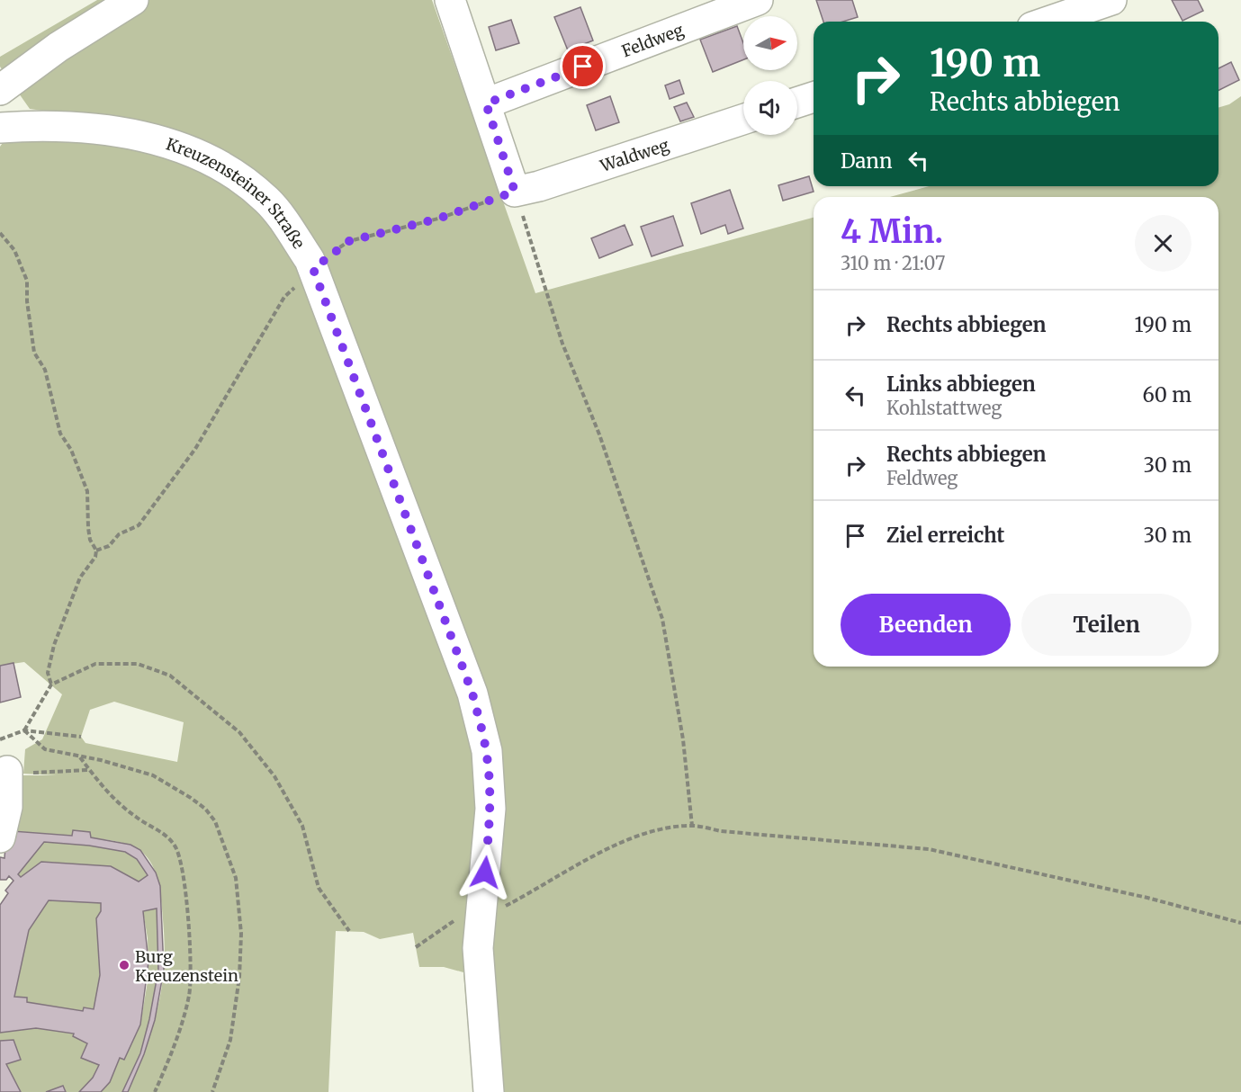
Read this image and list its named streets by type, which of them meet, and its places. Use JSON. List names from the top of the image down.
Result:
{
  "streets": {
    "street": ["Feldweg", "Waldweg", "Kreuzensteiner Straße"]
  },
  "places": ["Burg Kreuzenstein"],
  "north": "right",
  "page": {
    "turn": ["190 m", "Rechts abbiegen"],
    "then": "Dann",
    "heading": ["4 Min.", "310 m · 21:07"],
    "list": [
      {
        "name": "Rechts abbiegen",
        "value": "190 m"
      },
      {
        "name": "Links abbiegen",
        "note": "Kohlstattweg",
        "value": "60 m"
      },
      {
        "name": "Rechts abbiegen",
        "note": "Feldweg",
        "value": "30 m"
      },
      {
        "name": "Ziel erreicht",
        "value": "30 m"
      }
    ],
    "buttons": ["Beenden", "Teilen"]
  }
}
